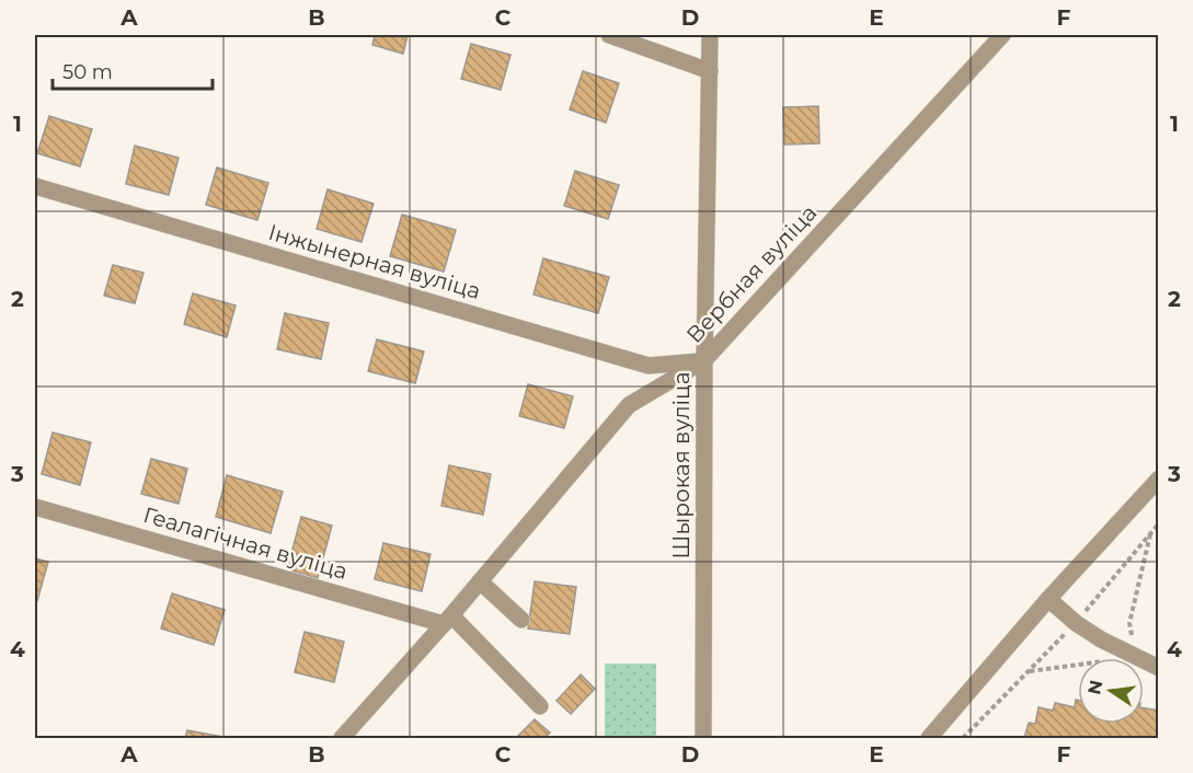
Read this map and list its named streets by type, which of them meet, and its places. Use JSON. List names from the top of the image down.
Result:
{
  "streets": {
    "street": [
      "Інжынерная вуліца",
      "Вербная вуліца",
      "Шырокая вуліца",
      "Геалагічная вуліца"
    ]
  },
  "crossings": [
    ["Інжынерная вуліца", "Вербная вуліца"],
    ["Інжынерная вуліца", "Шырокая вуліца"],
    ["Вербная вуліца", "Шырокая вуліца"],
    ["Вербная вуліца", "Геалагічная вуліца"]
  ],
  "scale_bar": "50 m",
  "north": "left",
  "grid": {
    "columns": [
      "A",
      "B",
      "C",
      "D",
      "E",
      "F"
    ],
    "rows": [
      "1",
      "2",
      "3",
      "4"
    ]
  }
}
